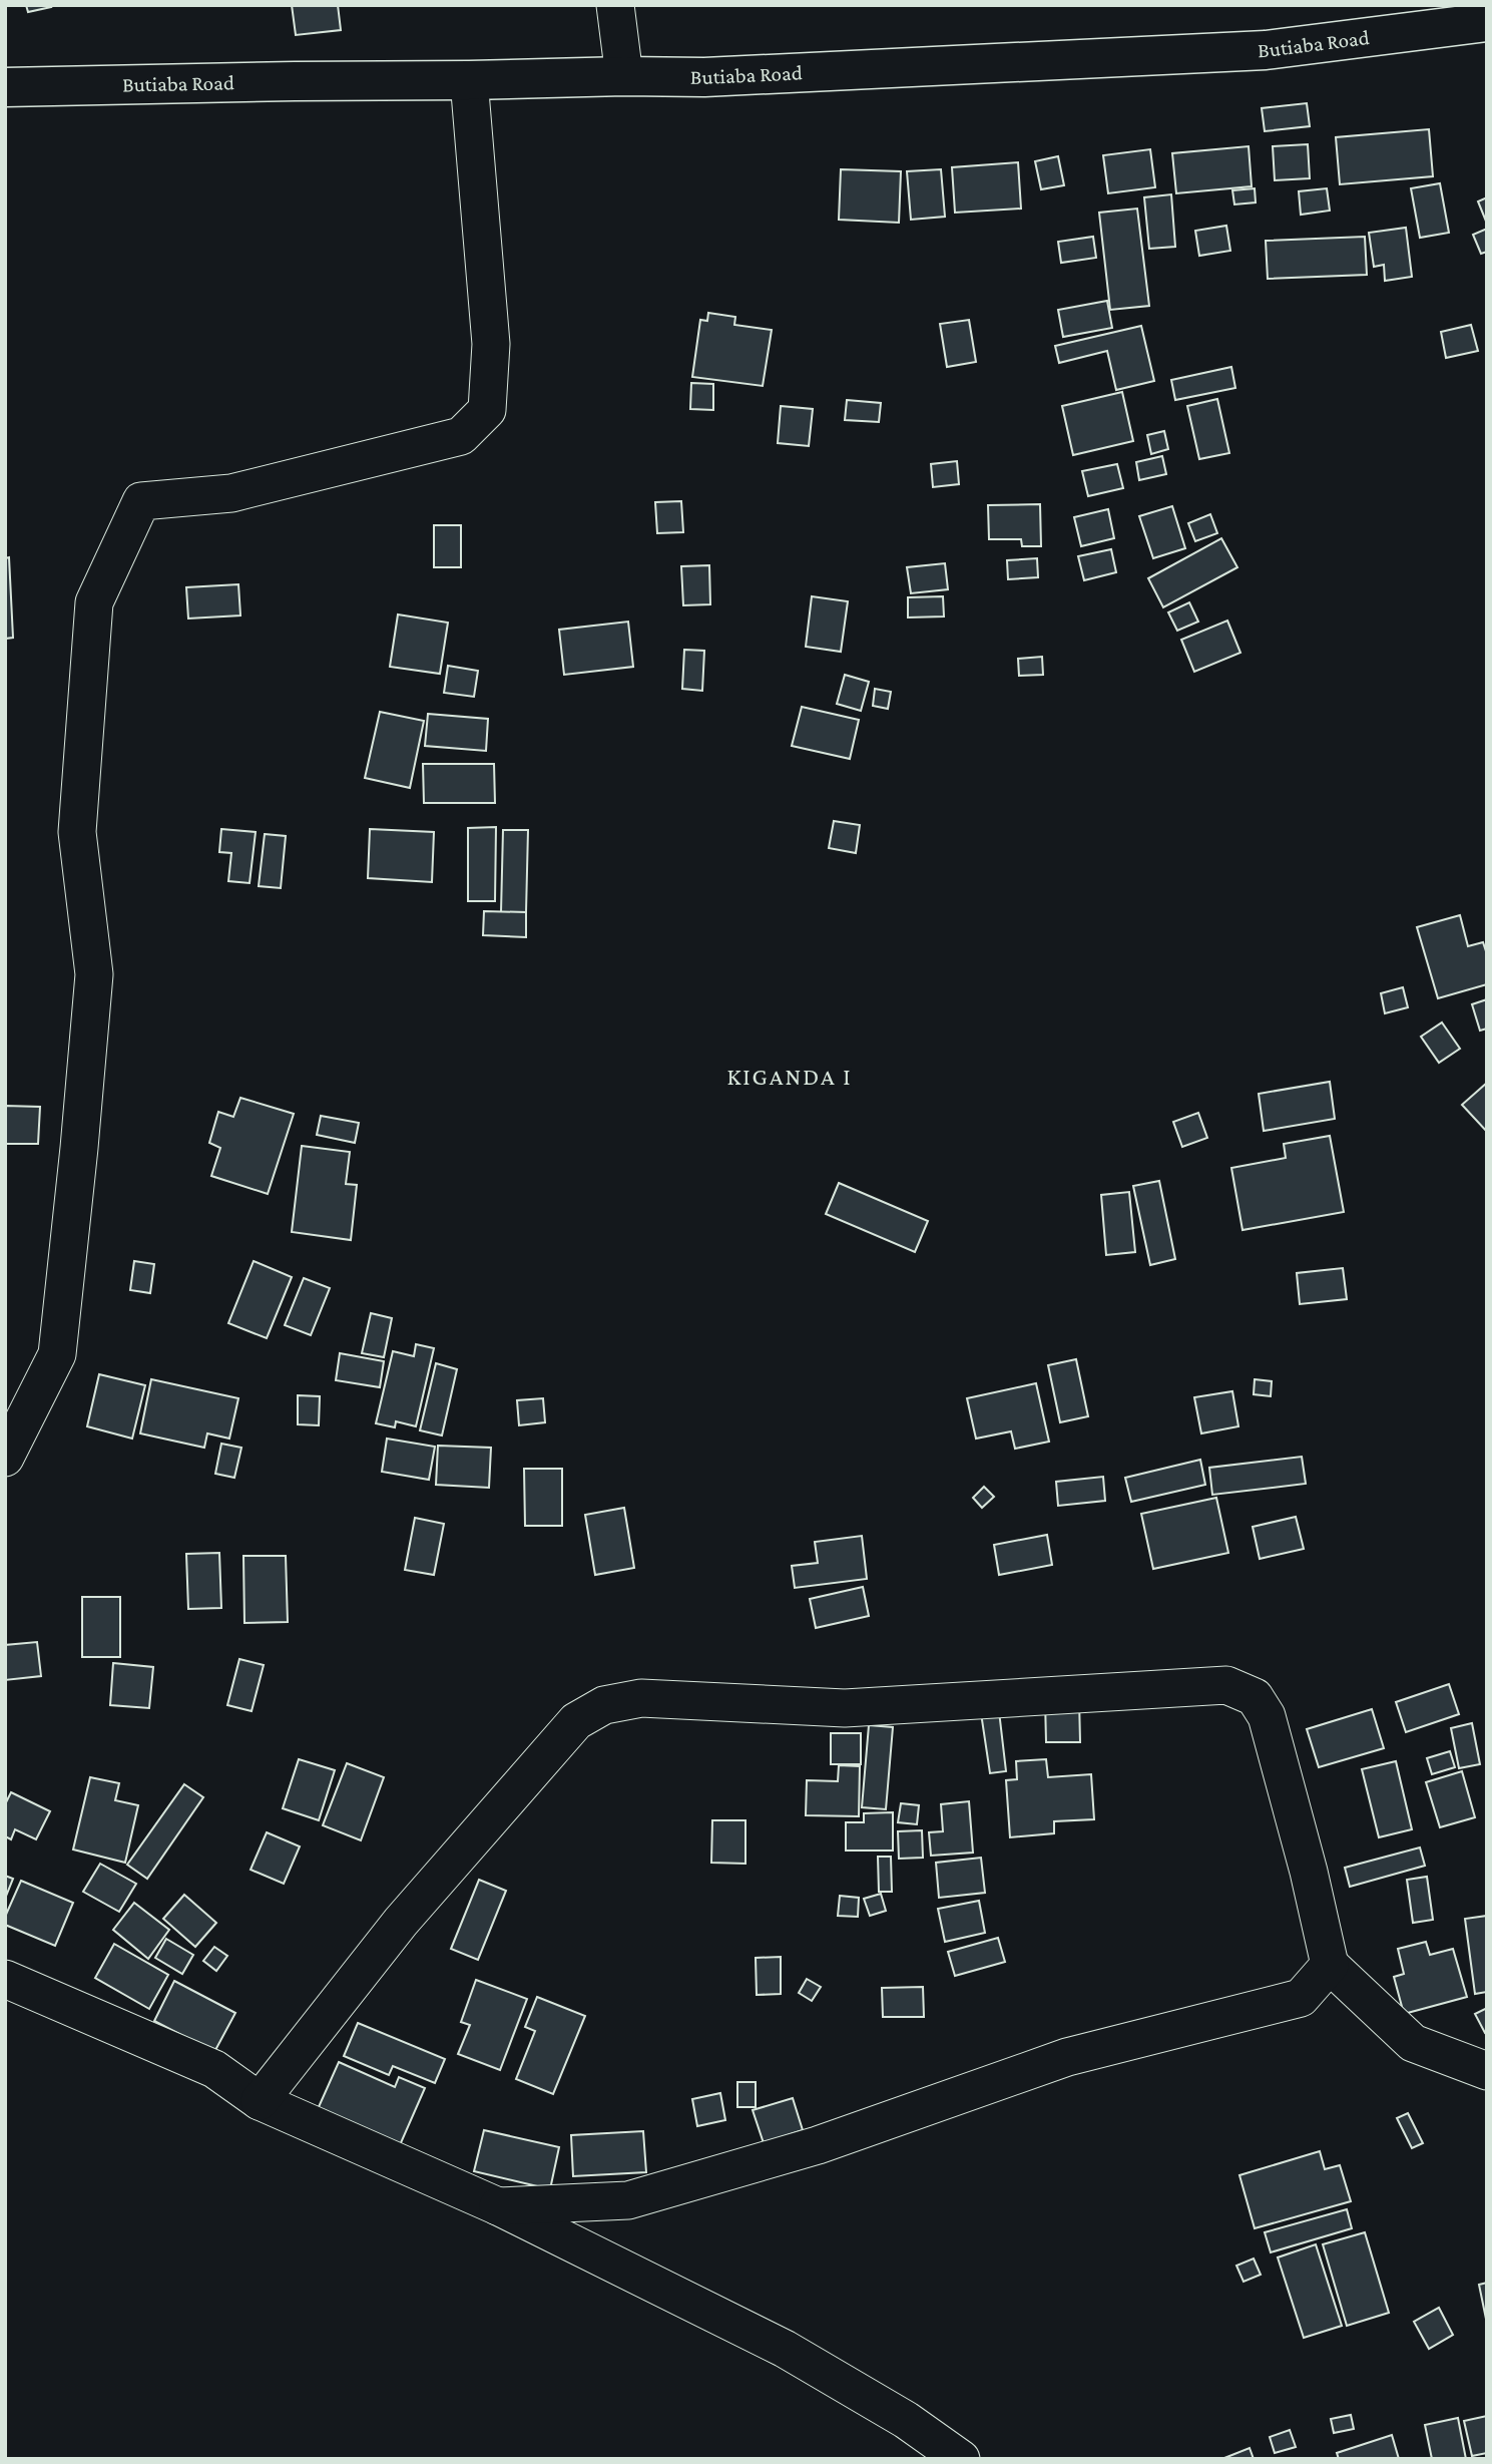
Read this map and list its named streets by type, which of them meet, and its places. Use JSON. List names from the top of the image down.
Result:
{
  "streets": {
    "main road": ["Butiaba Road"]
  },
  "districts": ["KIGANDA I"]
}
